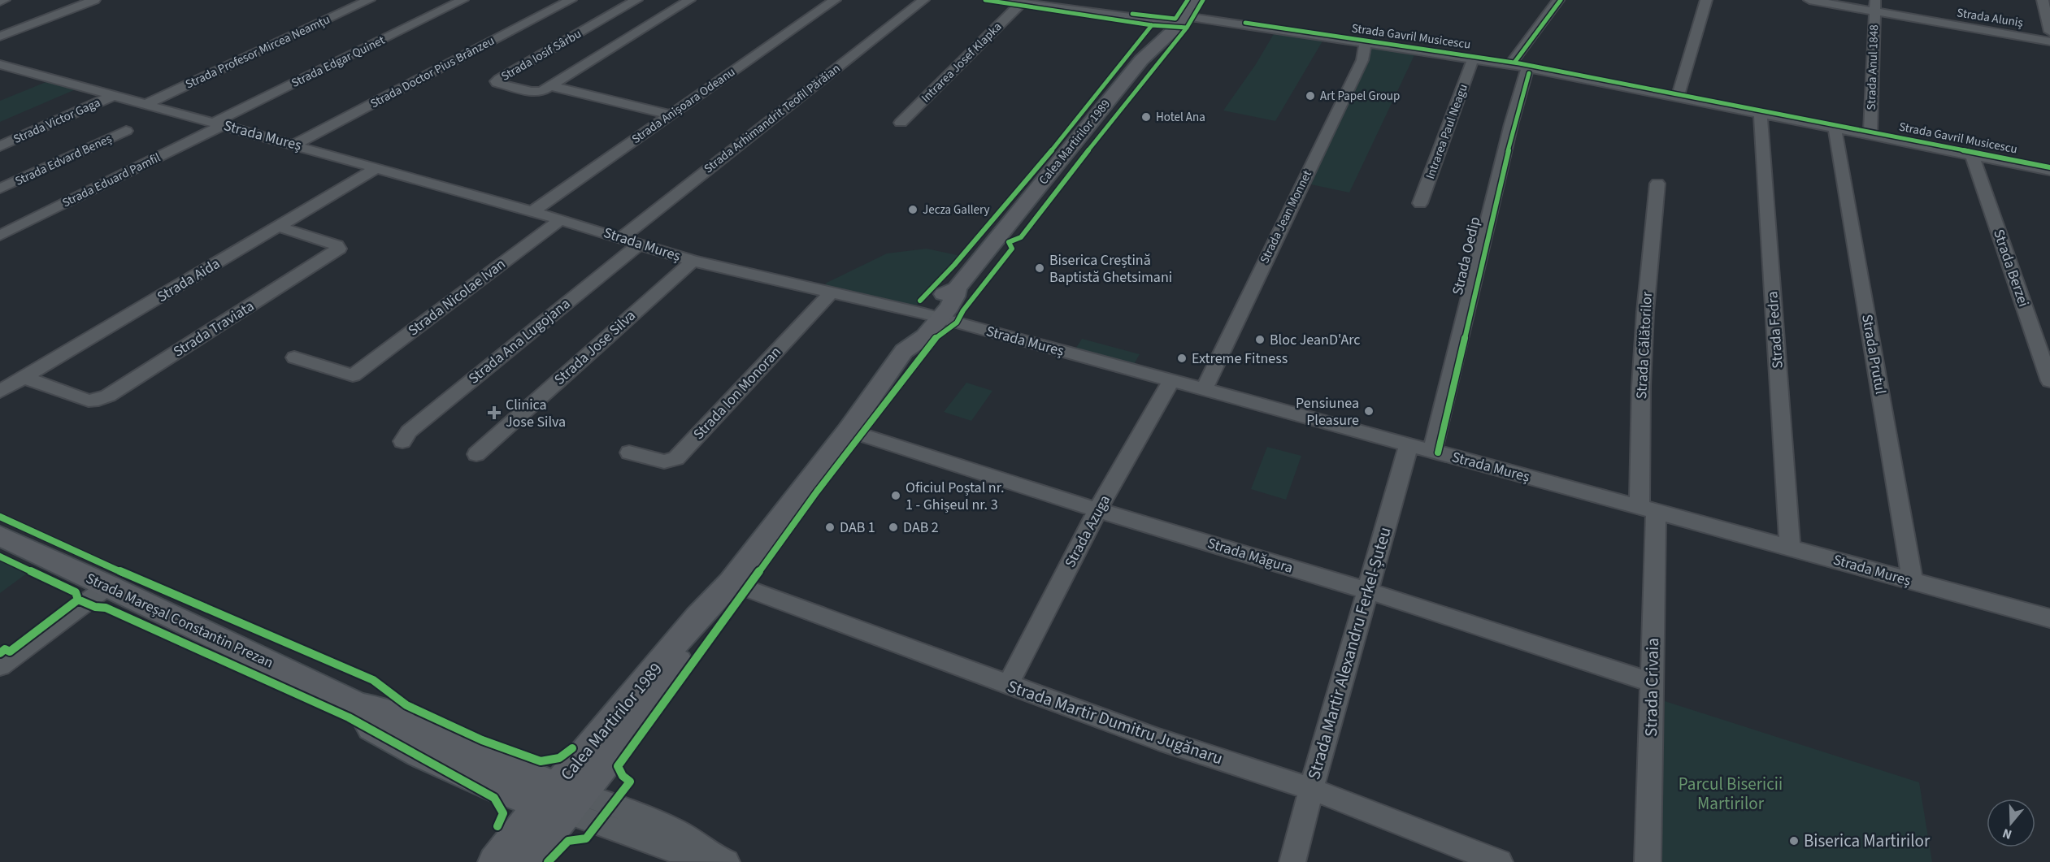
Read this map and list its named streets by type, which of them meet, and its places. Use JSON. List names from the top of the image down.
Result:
{
  "streets": {
    "main road": ["Calea Martirilor 1989", "Strada Mareșal Constantin Prezan"],
    "street": [
      "Strada Aluniș",
      "Strada Gavril Musicescu",
      "Strada Profesor Mircea Neamțu",
      "Strada Iosif Sârbu",
      "Strada Edgar Quinet",
      "Intrarea Josef Klapka",
      "Strada Anul 1848",
      "Strada Doctor Pius Brânzeu",
      "Strada Anișoara Odeanu",
      "Strada Arhimandrit Teofil Părăian",
      "Strada Victor Gaga",
      "Intrarea Paul Neagu",
      "Strada Mureș",
      "Strada Edvard Beneș",
      "Strada Eduard Pamfil",
      "Strada Jean Monnet",
      "Strada Oedip",
      "Strada Berzei",
      "Strada Aida",
      "Strada Nicolae Ivan",
      "Strada Traviata",
      "Strada Fedra",
      "Strada Ana Lugojana",
      "Strada Călătorilor",
      "Strada Jose Silva",
      "Strada Prutul",
      "Strada Ion Monoran",
      "Strada Azuga",
      "Strada Măgura",
      "Strada Martir Alexandru Ferkel-Șuteu",
      "Strada Crivaia",
      "Strada Martir Dumitru Jugănaru"
    ]
  },
  "crossings": [
    ["Strada Aluniș", "Strada Anul 1848"],
    ["Strada Gavril Musicescu", "Intrarea Josef Klapka"],
    ["Strada Gavril Musicescu", "Strada Anul 1848"],
    ["Strada Gavril Musicescu", "Intrarea Paul Neagu"],
    ["Strada Gavril Musicescu", "Calea Martirilor 1989"],
    ["Strada Gavril Musicescu", "Strada Jean Monnet"],
    ["Strada Gavril Musicescu", "Strada Oedip"],
    ["Strada Gavril Musicescu", "Strada Berzei"],
    ["Strada Gavril Musicescu", "Strada Fedra"],
    ["Strada Gavril Musicescu", "Strada Prutul"],
    ["Strada Profesor Mircea Neamțu", "Strada Mureș"],
    ["Strada Edgar Quinet", "Strada Mureș"],
    ["Strada Edgar Quinet", "Strada Eduard Pamfil"],
    ["Strada Doctor Pius Brânzeu", "Strada Mureș"],
    ["Strada Anișoara Odeanu", "Strada Mureș"],
    ["Strada Arhimandrit Teofil Părăian", "Strada Mureș"],
    ["Strada Victor Gaga", "Strada Mureș"],
    ["Strada Mureș", "Calea Martirilor 1989"],
    ["Strada Mureș", "Strada Eduard Pamfil"],
    ["Strada Mureș", "Strada Jean Monnet"],
    ["Strada Mureș", "Strada Oedip"],
    ["Strada Mureș", "Strada Aida"],
    ["Strada Mureș", "Strada Nicolae Ivan"],
    ["Strada Mureș", "Strada Fedra"],
    ["Strada Mureș", "Strada Ana Lugojana"],
    ["Strada Mureș", "Strada Călătorilor"],
    ["Strada Mureș", "Strada Jose Silva"],
    ["Strada Mureș", "Strada Prutul"],
    ["Strada Mureș", "Strada Ion Monoran"],
    ["Strada Mureș", "Strada Azuga"],
    ["Strada Mureș", "Strada Martir Alexandru Ferkel-Șuteu"],
    ["Strada Mureș", "Strada Crivaia"],
    ["Calea Martirilor 1989", "Strada Măgura"],
    ["Calea Martirilor 1989", "Strada Mareșal Constantin Prezan"],
    ["Calea Martirilor 1989", "Strada Martir Dumitru Jugănaru"],
    ["Strada Aida", "Strada Traviata"],
    ["Strada Călătorilor", "Strada Crivaia"],
    ["Strada Azuga", "Strada Măgura"],
    ["Strada Azuga", "Strada Martir Dumitru Jugănaru"],
    ["Strada Măgura", "Strada Martir Alexandru Ferkel-Șuteu"],
    ["Strada Măgura", "Strada Crivaia"],
    ["Strada Martir Alexandru Ferkel-Șuteu", "Strada Martir Dumitru Jugănaru"]
  ],
  "parks": ["Parcul Bisericii Martirilor"],
  "places": {
    "other": [
      "Art Papel Group",
      "Hotel Ana",
      "Jecza Gallery",
      "Biserica Creștină Baptistă Ghetsimani",
      "Bloc JeanD'Arc",
      "Extreme Fitness",
      "Pensiunea Pleasure",
      "Oficiul Poștal nr. 1 - Ghișeul nr. 3",
      "DAB 1",
      "DAB 2",
      "Biserica Martirilor"
    ],
    "health": ["Clinica Jose Silva"]
  },
  "north": "bottom"
}
